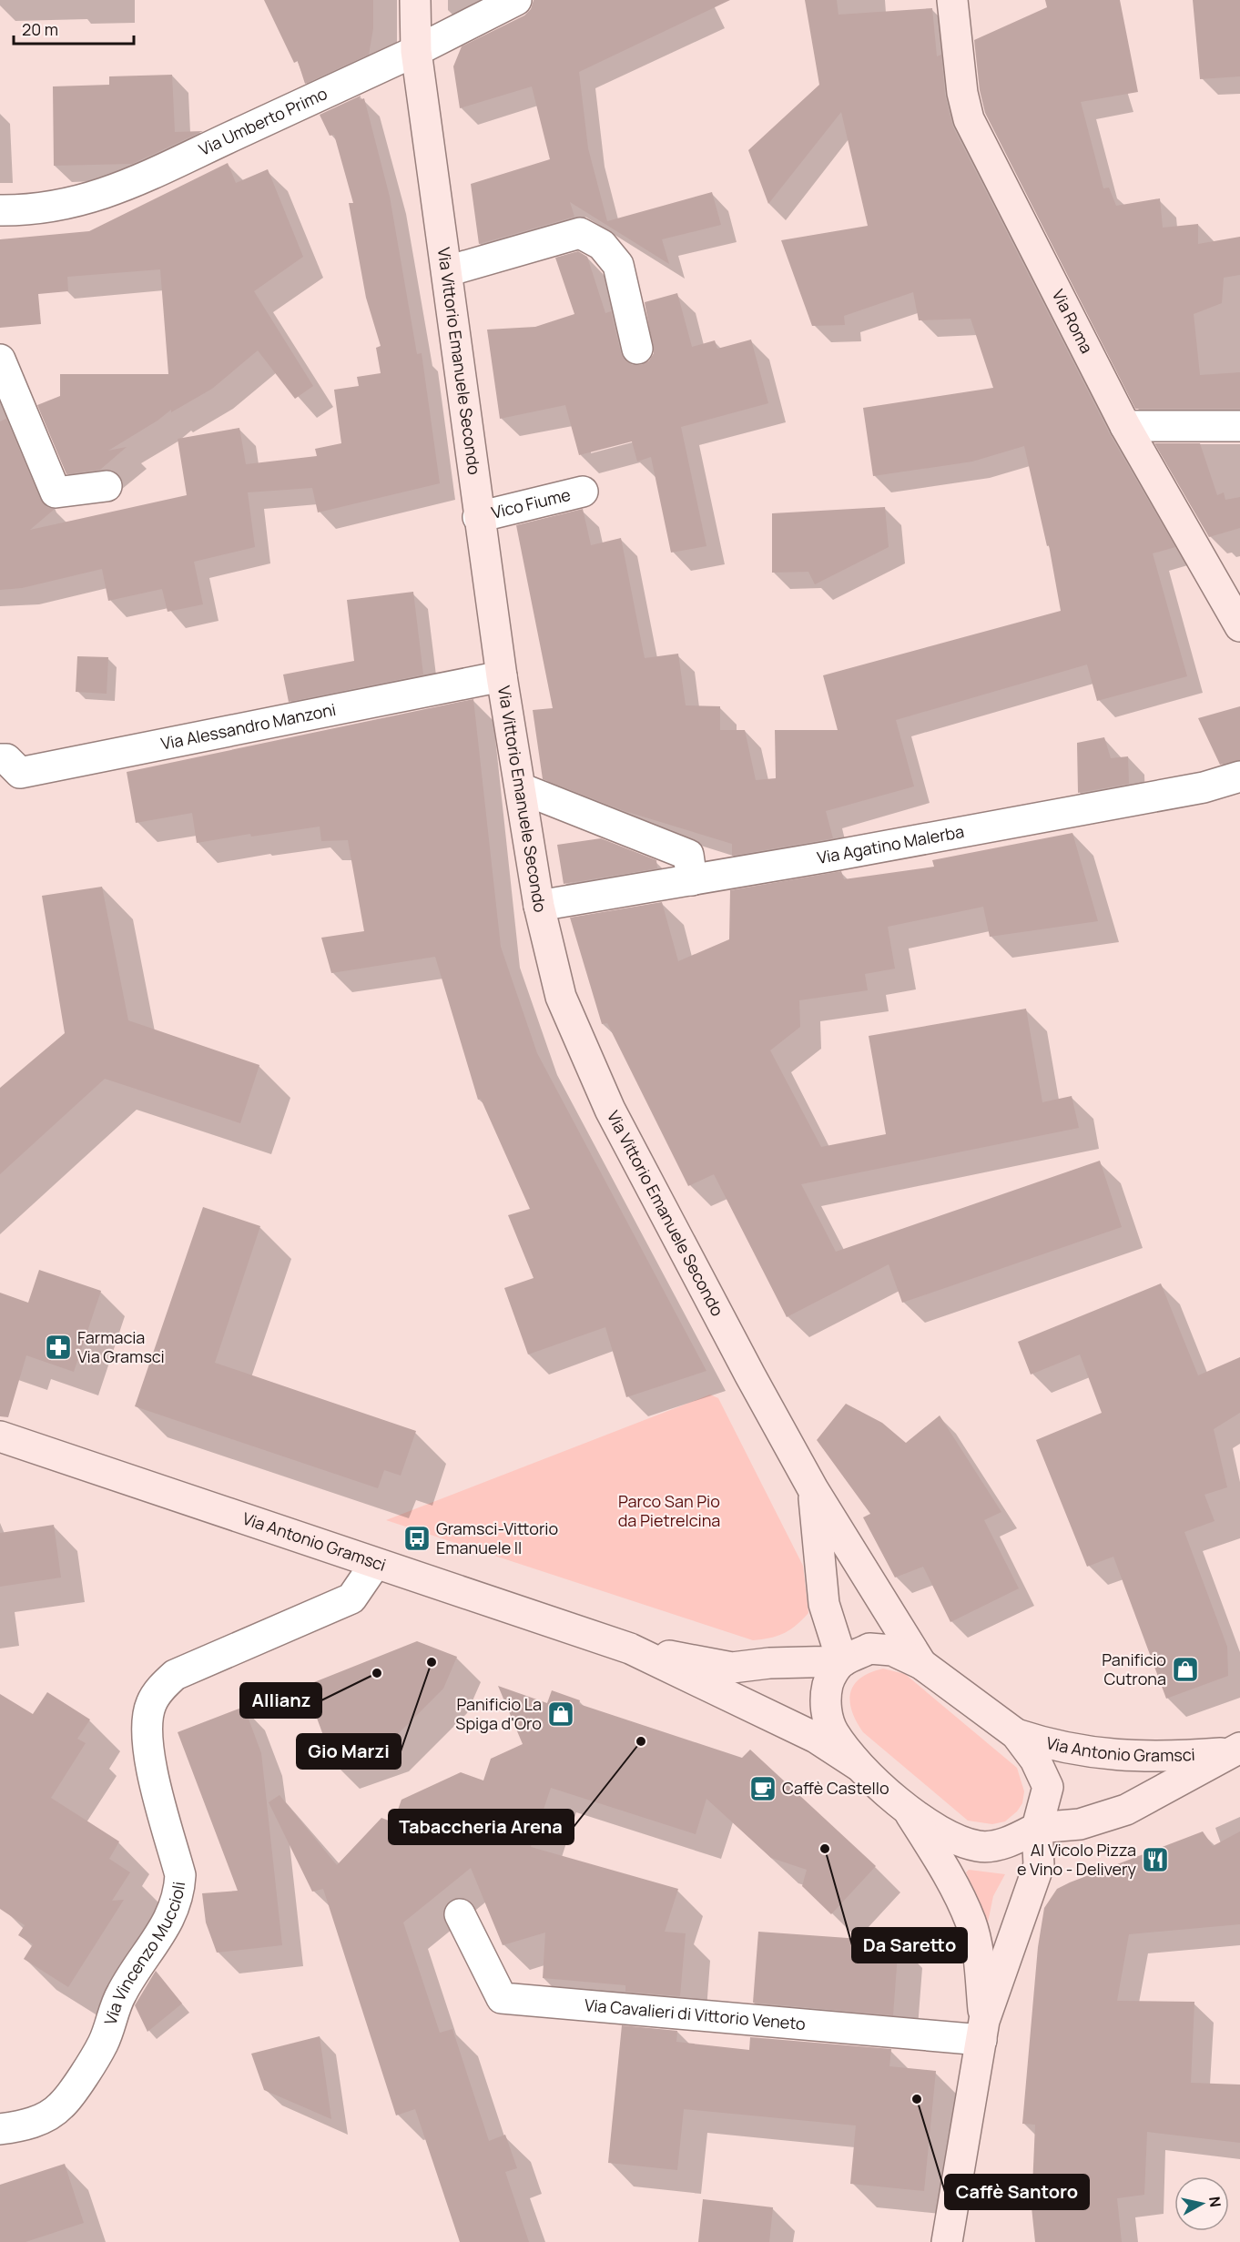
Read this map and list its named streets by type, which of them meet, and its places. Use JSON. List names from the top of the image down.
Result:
{
  "streets": {
    "main road": ["Via Roma", "Via Vittorio Emanuele Secondo", "Via Antonio Gramsci"],
    "street": [
      "Via Umberto Primo",
      "Vico Fiume",
      "Via Alessandro Manzoni",
      "Via Agatino Malerba",
      "Via Vincenzo Muccioli",
      "Via Cavalieri di Vittorio Veneto"
    ]
  },
  "crossings": [
    ["Via Umberto Primo", "Via Vittorio Emanuele Secondo"],
    ["Via Vittorio Emanuele Secondo", "Vico Fiume"],
    ["Via Vittorio Emanuele Secondo", "Via Alessandro Manzoni"],
    ["Via Vittorio Emanuele Secondo", "Via Agatino Malerba"],
    ["Via Antonio Gramsci", "Via Vincenzo Muccioli"]
  ],
  "parks": ["Parco San Pio da Pietrelcina"],
  "places": {
    "pharmacy": ["Farmacia Via Gramsci"],
    "bus stop": ["Gramsci-Vittorio Emanuele II"],
    "other": [
      "Gio Marzi",
      "Allianz",
      "Tabaccheria Arena",
      "Da Saretto",
      "Caffè Santoro"
    ],
    "shop": ["Panificio Cutrona", "Panificio La Spiga d'Oro"],
    "cafe": ["Caffè Castello"],
    "restaurant": ["Al Vicolo Pizza e Vino - Delivery"]
  },
  "scale_bar": "20 m",
  "north": "right"
}
